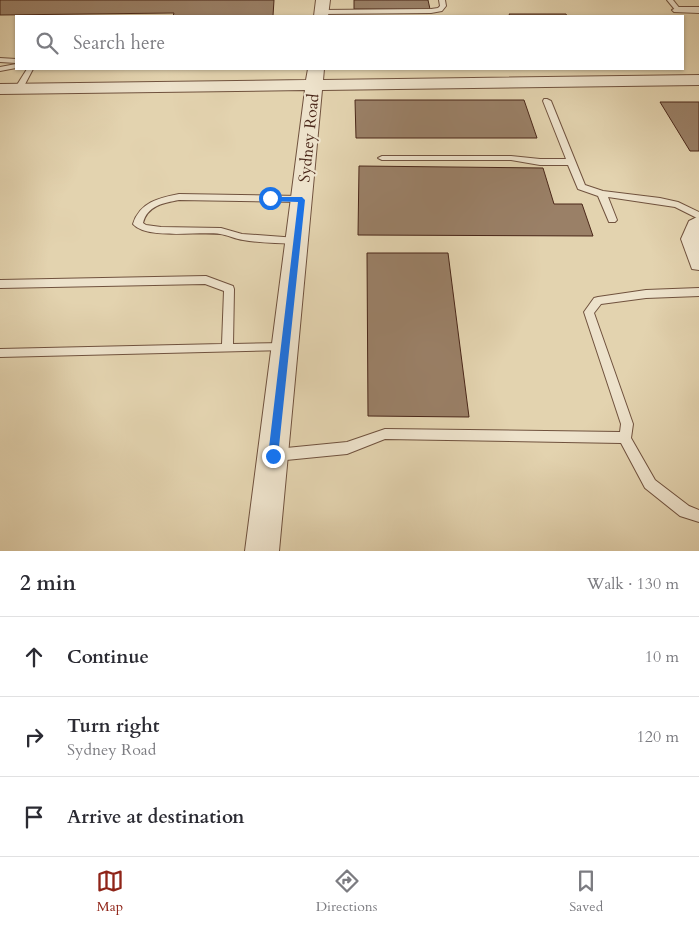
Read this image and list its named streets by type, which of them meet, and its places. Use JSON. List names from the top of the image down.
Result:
{
  "streets": {
    "street": ["Sydney Road"]
  },
  "page": {
    "search": "Search here",
    "heading": ["2 min", "Walk · 130 m"],
    "list": [
      ["Continue", "10 m"],
      ["Turn right", "Sydney Road", "120 m"],
      "Arrive at destination"
    ],
    "nav": ["Map", "Directions", "Saved"]
  }
}
